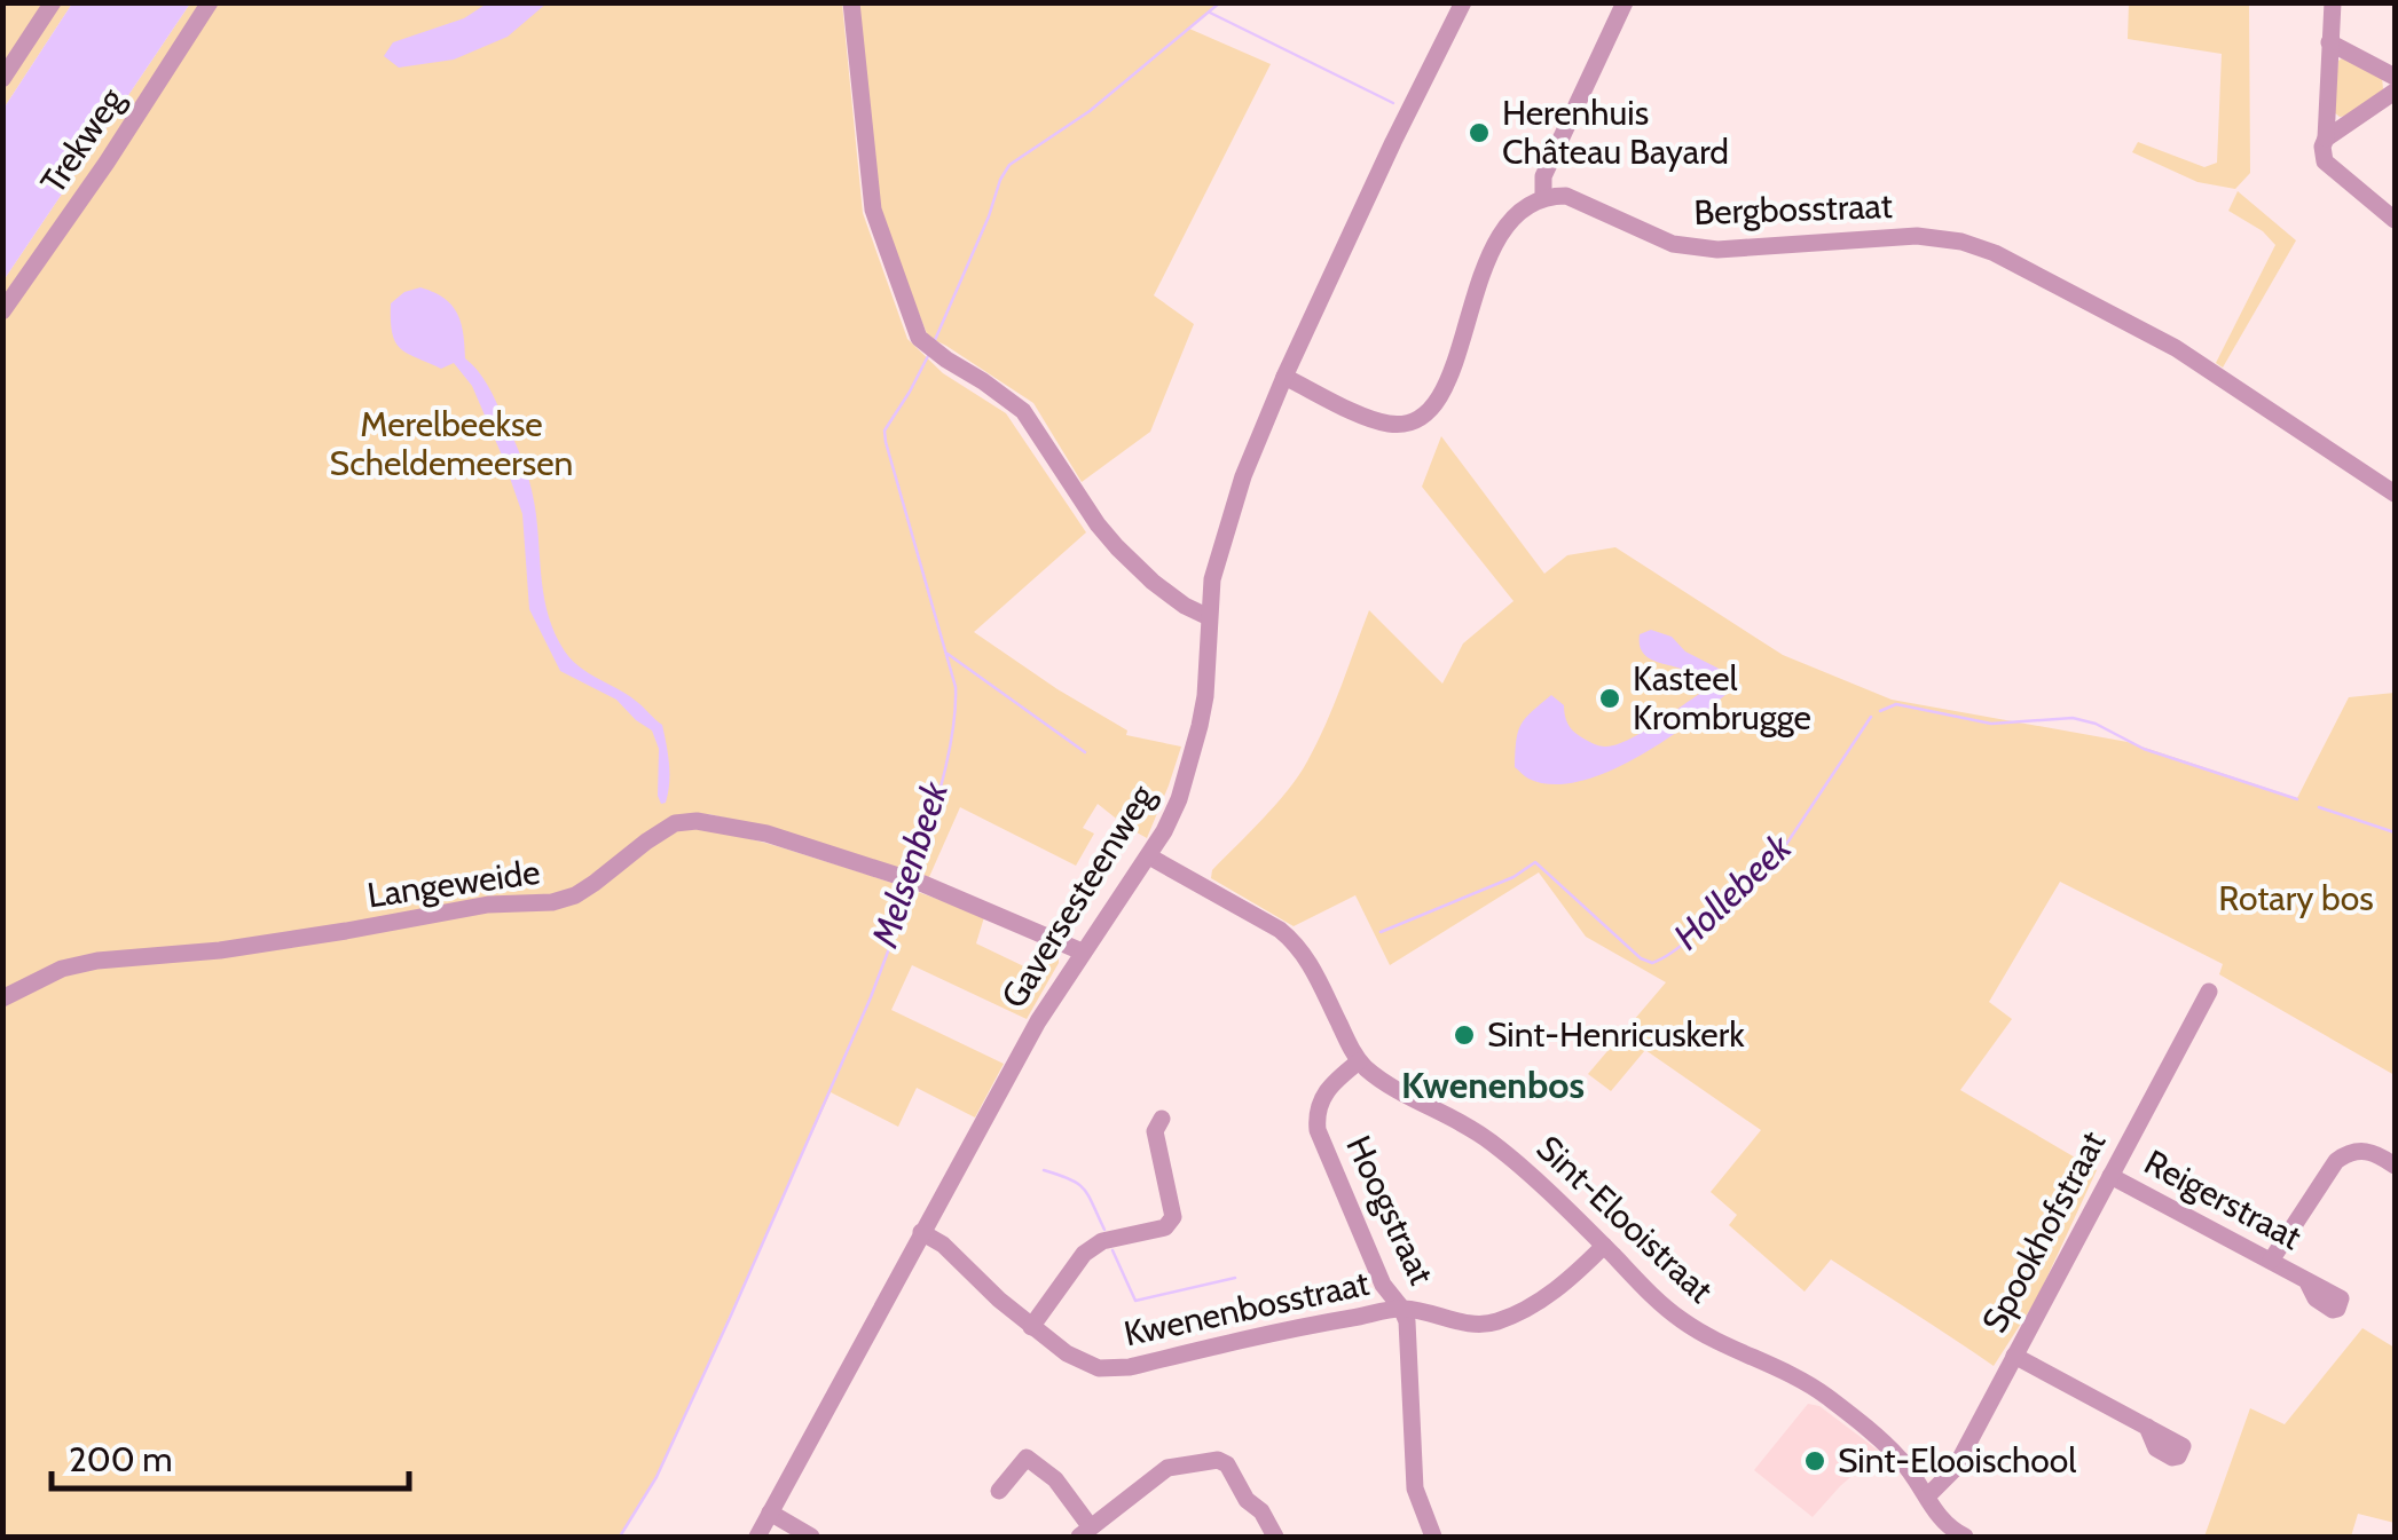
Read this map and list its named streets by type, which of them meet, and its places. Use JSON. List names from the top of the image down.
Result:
{
  "streets": {
    "street": [
      "Trekweg",
      "Bergbosstraat",
      "Langeweide",
      "Gaversesteenweg",
      "Reigerstraat",
      "Hoogstraat",
      "Sint-Elooistraat",
      "Spookhofstraat",
      "Kwenenbosstraat"
    ]
  },
  "crossings": [
    ["Langeweide", "Gaversesteenweg"],
    ["Gaversesteenweg", "Kwenenbosstraat"],
    ["Reigerstraat", "Spookhofstraat"],
    ["Hoogstraat", "Sint-Elooistraat"],
    ["Hoogstraat", "Kwenenbosstraat"],
    ["Sint-Elooistraat", "Spookhofstraat"],
    ["Sint-Elooistraat", "Kwenenbosstraat"]
  ],
  "districts": ["Kwenenbos"],
  "water": ["Melsenbeek", "Hollebeek"],
  "parks": ["Merelbeekse Scheldemeersen", "Rotary bos"],
  "places": [
    "Herenhuis Château Bayard",
    "Kasteel Krombrugge",
    "Sint-Henricuskerk",
    "Sint-Elooischool"
  ],
  "scale_bar": "200 m"
}
